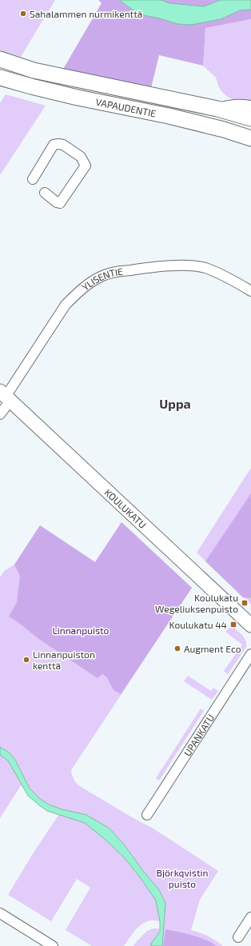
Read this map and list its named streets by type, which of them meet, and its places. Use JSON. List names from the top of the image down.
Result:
{
  "streets": {
    "main road": ["VAPAUDENTIE"],
    "street": ["YLISENTIE", "KOULUKATU", "UPANKATU"]
  },
  "crossings": [
    ["YLISENTIE", "KOULUKATU"]
  ],
  "districts": ["Uppa"],
  "parks": ["Linnanpuisto", "Björkqvistin puisto"],
  "places": {
    "other": ["Sahalammen nurmikenttä", "Augment Eco", "Linnanpuiston kenttä"],
    "transit": ["Koulukatu Wegeliuksenpuisto", "Koulukatu 44"]
  }
}
